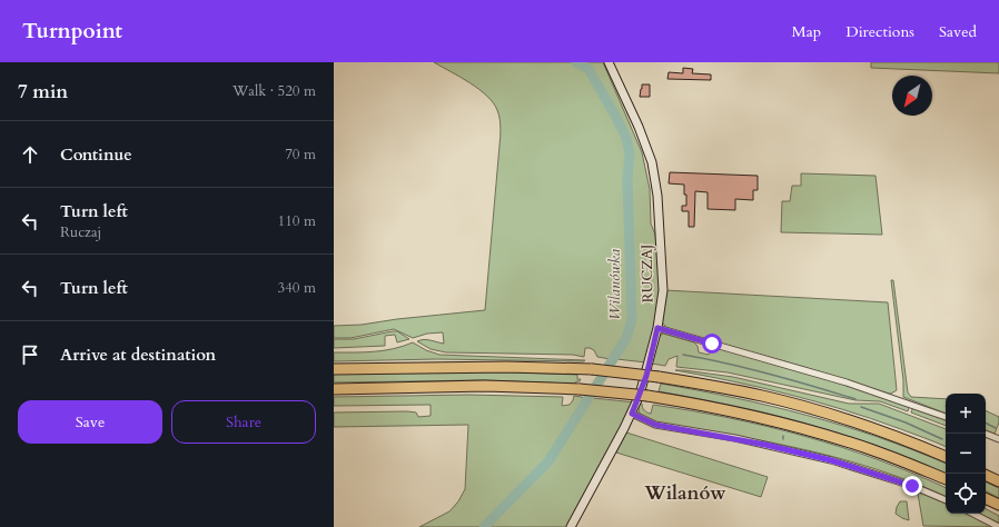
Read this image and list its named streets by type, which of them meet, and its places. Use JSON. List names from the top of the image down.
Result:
{
  "streets": {
    "street": ["RUCZAJ"]
  },
  "districts": ["Wilanów"],
  "water": ["Wilanówka"],
  "north": "bottom left",
  "page": {
    "header": "Turnpoint",
    "nav": ["Map", "Directions", "Saved"],
    "heading": ["7 min", "Walk · 520 m"],
    "list": [
      ["Continue", "70 m"],
      ["Turn left", "Ruczaj", "110 m"],
      ["Turn left", "340 m"],
      "Arrive at destination"
    ],
    "buttons": ["Save", "Share"],
    "map_buttons": ["+", "−"]
  }
}
